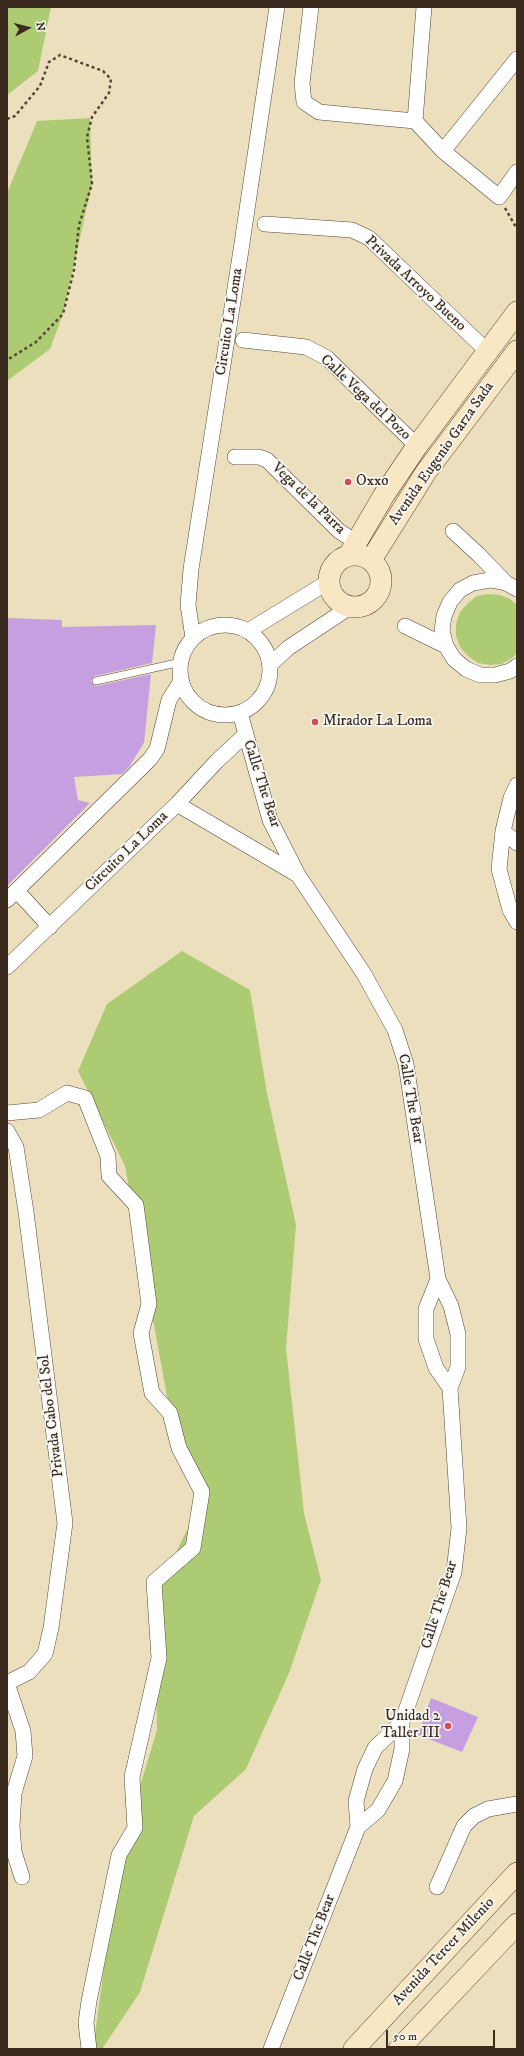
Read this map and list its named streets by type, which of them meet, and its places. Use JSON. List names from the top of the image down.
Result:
{
  "streets": {
    "street": [
      "Privada Arroyo Bueno",
      "Circuito La Loma",
      "Calle Vega del Pozo",
      "Avenida Eugenio Garza Sada",
      "Vega de la Parra",
      "Calle The Bear",
      "Privada Cabo del Sol",
      "Avenida Tercer Milenio"
    ]
  },
  "crossings": [
    ["Privada Arroyo Bueno", "Avenida Eugenio Garza Sada"],
    ["Circuito La Loma", "Calle The Bear"],
    ["Calle Vega del Pozo", "Avenida Eugenio Garza Sada"],
    ["Avenida Eugenio Garza Sada", "Vega de la Parra"]
  ],
  "places": ["Oxxo", "Mirador La Loma", "Unidad 2 Taller III"],
  "scale_bar": "50 m",
  "north": "right"
}
